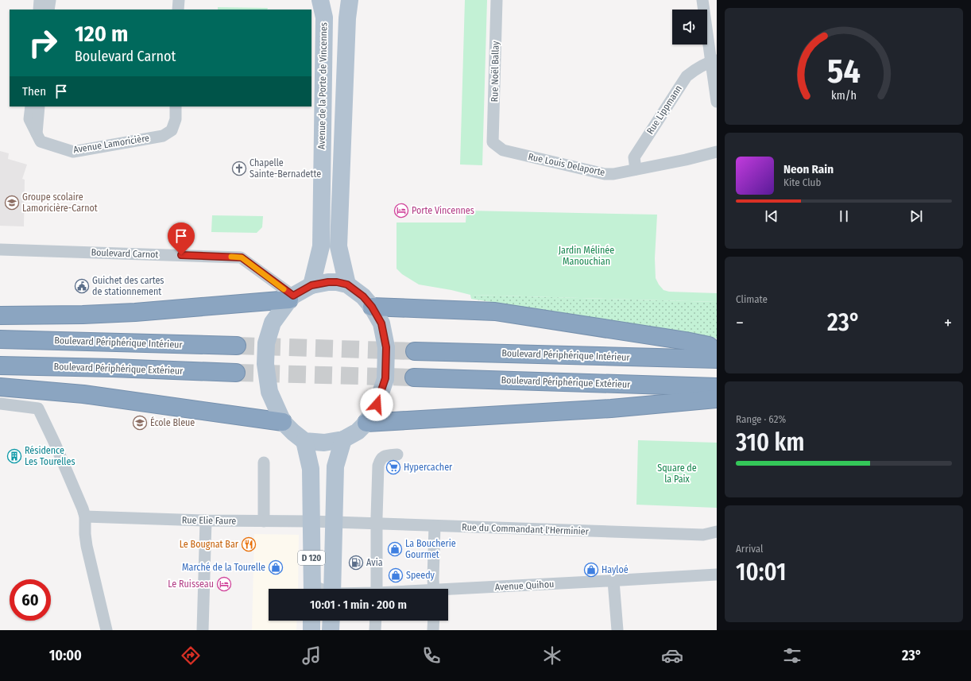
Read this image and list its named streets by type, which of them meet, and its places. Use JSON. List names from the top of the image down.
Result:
{
  "streets": {
    "highway": ["Boulevard Périphérique Intérieur", "Boulevard Périphérique Extérieur"],
    "main road": ["Avenue de la Porte de Vincennes", "D 120"],
    "street": [
      "Rue Noël Ballay",
      "Rue Lippmann",
      "Avenue Lamoricière",
      "Rue Louis Delaporte",
      "Boulevard Carnot",
      "Rue Elie Faure",
      "Rue du Commandant l'Herminier",
      "Avenue Quihou"
    ]
  },
  "crossings": [
    ["Rue Noël Ballay", "Rue Louis Delaporte"],
    ["Rue Lippmann", "Rue Louis Delaporte"],
    ["Rue Elie Faure", "Rue du Commandant l'Herminier"],
    ["Rue Elie Faure", "D 120"],
    ["Rue du Commandant l'Herminier", "D 120"]
  ],
  "parks": ["Jardin Mélinée Manouchian", "Square de la Paix"],
  "places": {
    "church": ["Chapelle Sainte-Bernadette"],
    "school or university": ["Groupe scolaire Lamoricière-Carnot", "École Bleue"],
    "hotel": ["Porte Vincennes", "Le Ruisseau"],
    "public building": ["Guichet des cartes de stationnement"],
    "building": ["Résidence Les Tourelles"],
    "supermarket": ["Hypercacher"],
    "restaurant": ["Le Bougnat Bar"],
    "shop": [
      "La Boucherie Gourmet",
      "Marché de la Tourelle",
      "Hayloé",
      "Speedy"
    ],
    "fuel station": ["Avia"]
  },
  "page": {
    "turn": ["120 m", "Boulevard Carnot"],
    "then": "Then",
    "song": ["Neon Rain", "Kite Club"],
    "tile": [
      "Climate",
      ["Range · 62%", "310 km"],
      ["Arrival", "10:01"]
    ],
    "heat": ["−", "23°", "+"],
    "limit": "60",
    "trip": "10:01 · 1 min · 200 m",
    "tabs": ["10:00", "23°"],
    "gauge": ["54", "km/h"]
  }
}
